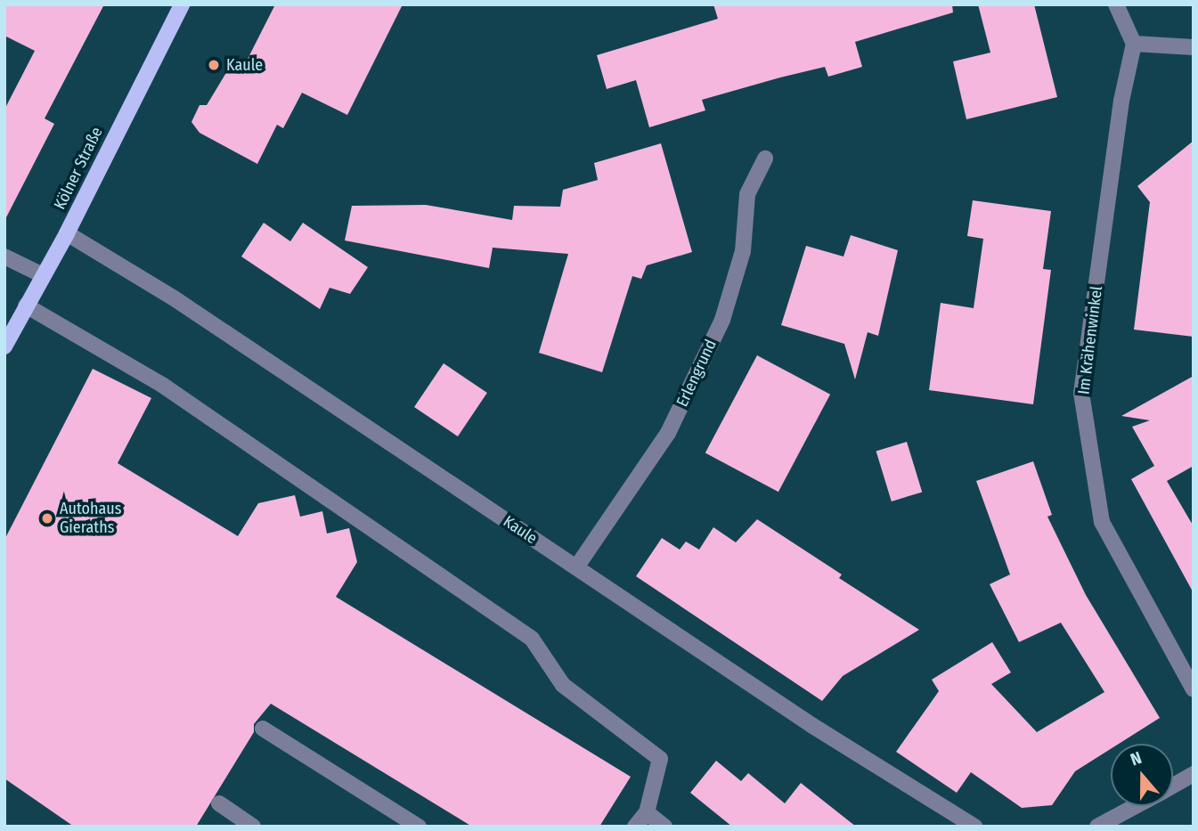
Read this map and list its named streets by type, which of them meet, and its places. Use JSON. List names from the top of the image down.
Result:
{
  "streets": {
    "main road": ["Kölner Straße"],
    "street": ["Im Krähenwinkel", "Erlengrund", "Kaule"]
  },
  "crossings": [
    ["Kölner Straße", "Kaule"],
    ["Erlengrund", "Kaule"]
  ],
  "places": ["Kaule", "Autohaus Gieraths"],
  "north": "top"
}
